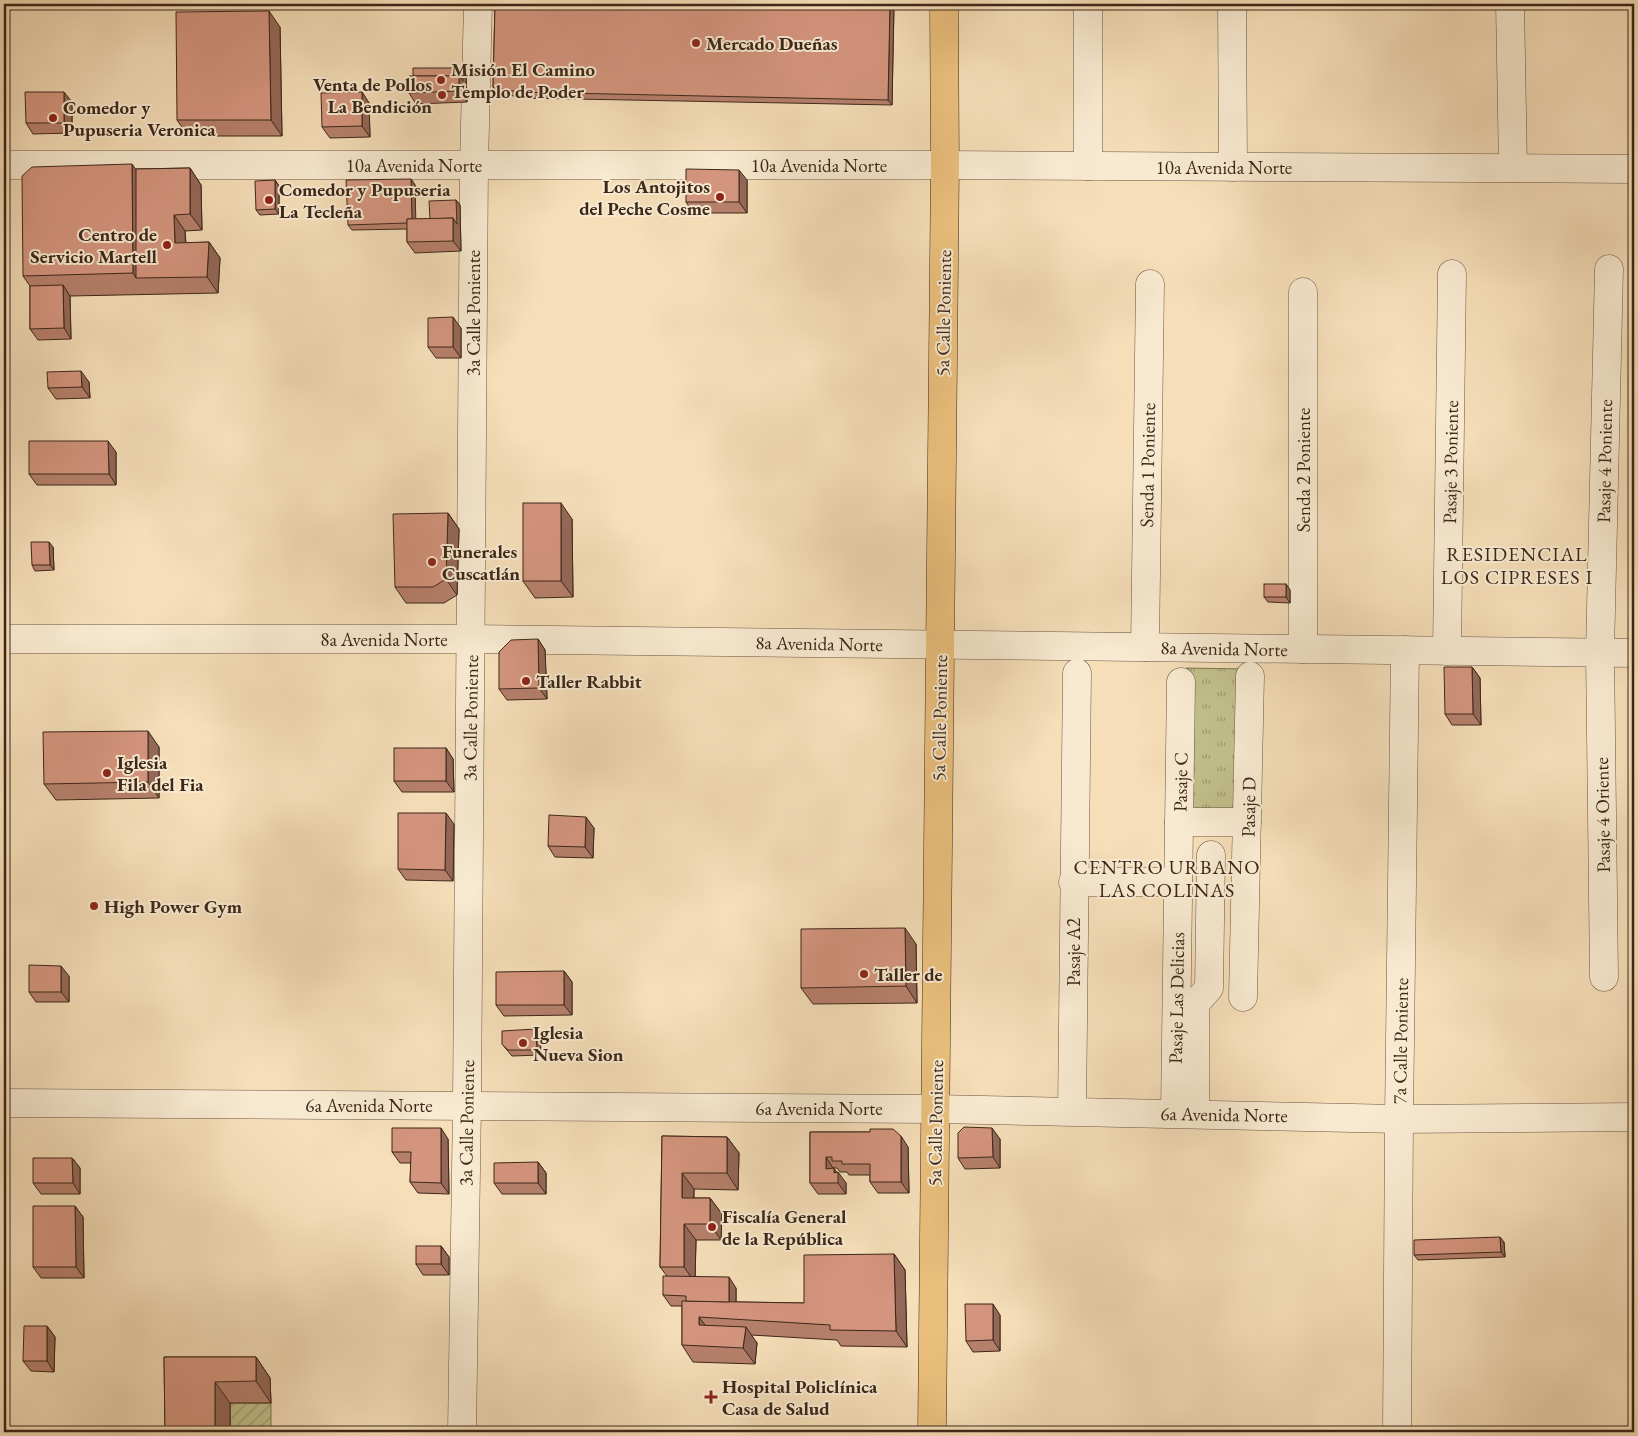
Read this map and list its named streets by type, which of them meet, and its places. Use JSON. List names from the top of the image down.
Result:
{
  "streets": {
    "main road": ["5a Calle Poniente"],
    "street": [
      "10a Avenida Norte",
      "3a Calle Poniente",
      "Pasaje 4 Poniente",
      "Pasaje 3 Poniente",
      "Senda 1 Poniente",
      "Senda 2 Poniente",
      "8a Avenida Norte",
      "Pasaje C",
      "Pasaje D",
      "Pasaje 4 Oriente",
      "Pasaje A2",
      "Pasaje Las Delicias",
      "7a Calle Poniente",
      "6a Avenida Norte"
    ]
  },
  "crossings": [
    ["10a Avenida Norte", "3a Calle Poniente"],
    ["10a Avenida Norte", "5a Calle Poniente"],
    ["3a Calle Poniente", "8a Avenida Norte"],
    ["3a Calle Poniente", "6a Avenida Norte"],
    ["5a Calle Poniente", "8a Avenida Norte"],
    ["5a Calle Poniente", "6a Avenida Norte"],
    ["Pasaje 4 Poniente", "8a Avenida Norte"],
    ["Pasaje 4 Poniente", "Pasaje 4 Oriente"],
    ["Pasaje 3 Poniente", "8a Avenida Norte"],
    ["Senda 1 Poniente", "8a Avenida Norte"],
    ["Senda 2 Poniente", "8a Avenida Norte"],
    ["8a Avenida Norte", "Pasaje 4 Oriente"],
    ["8a Avenida Norte", "7a Calle Poniente"],
    ["Pasaje C", "Pasaje Las Delicias"],
    ["Pasaje A2", "6a Avenida Norte"],
    ["Pasaje Las Delicias", "6a Avenida Norte"],
    ["7a Calle Poniente", "6a Avenida Norte"]
  ],
  "districts": ["RESIDENCIAL LOS CIPRESES I", "CENTRO URBANO LAS COLINAS"],
  "places": {
    "other": [
      "Mercado Dueñas",
      "Misión El Camino Templo de Poder",
      "Venta de Pollos La Bendición",
      "Comedor y Pupuseria Veronica",
      "Los Antojitos del Peche Cosme",
      "Comedor y Pupuseria La Tecleña",
      "Centro de Servicio Martell",
      "Funerales Cuscatlán",
      "Taller Rabbit",
      "Iglesia Fila del Fia",
      "High Power Gym",
      "Taller de",
      "Iglesia Nueva Sion",
      "Fiscalía General de la República"
    ],
    "health": ["Hospital Policlínica Casa de Salud"]
  }
}
